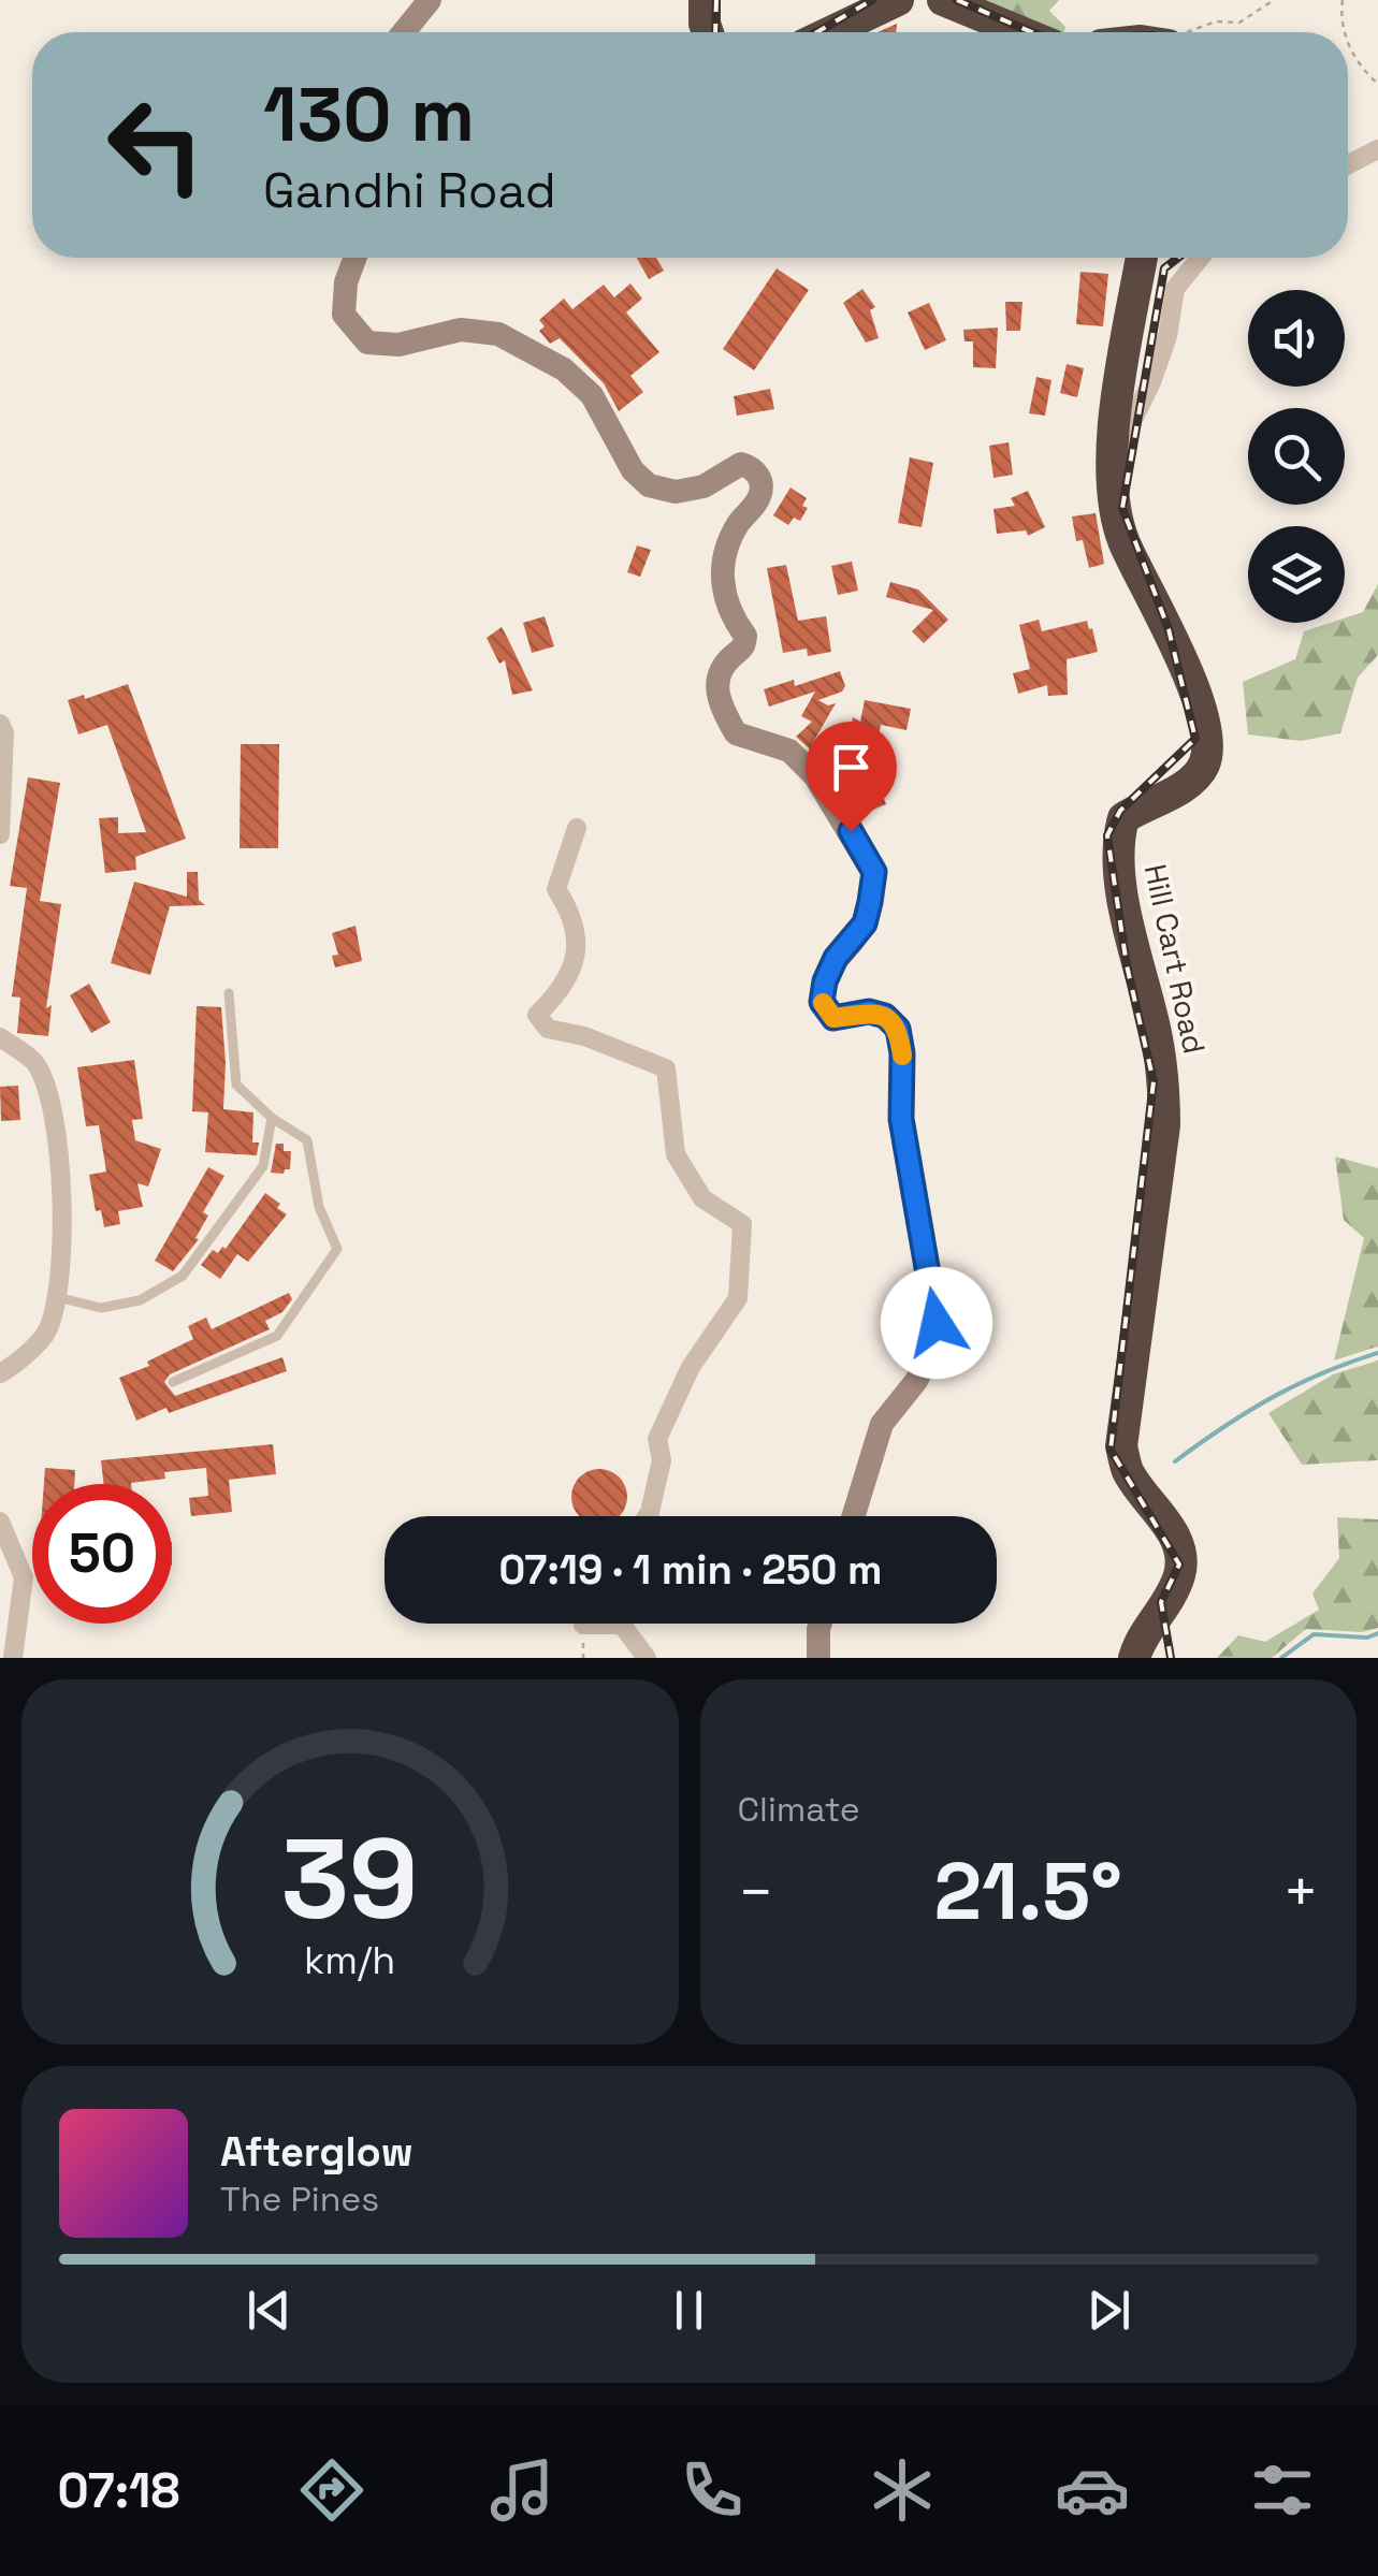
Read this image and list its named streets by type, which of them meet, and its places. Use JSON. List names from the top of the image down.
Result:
{
  "streets": {
    "highway": ["Hill Cart Road"]
  },
  "page": {
    "turn": ["130 m", "Gandhi Road"],
    "limit": "50",
    "trip": "07:19 · 1 min · 250 m",
    "tile": "Climate",
    "heat": ["−", "21.5°", "+"],
    "song": ["Afterglow", "The Pines"],
    "tabs": "07:18",
    "gauge": ["39", "km/h"]
  }
}
